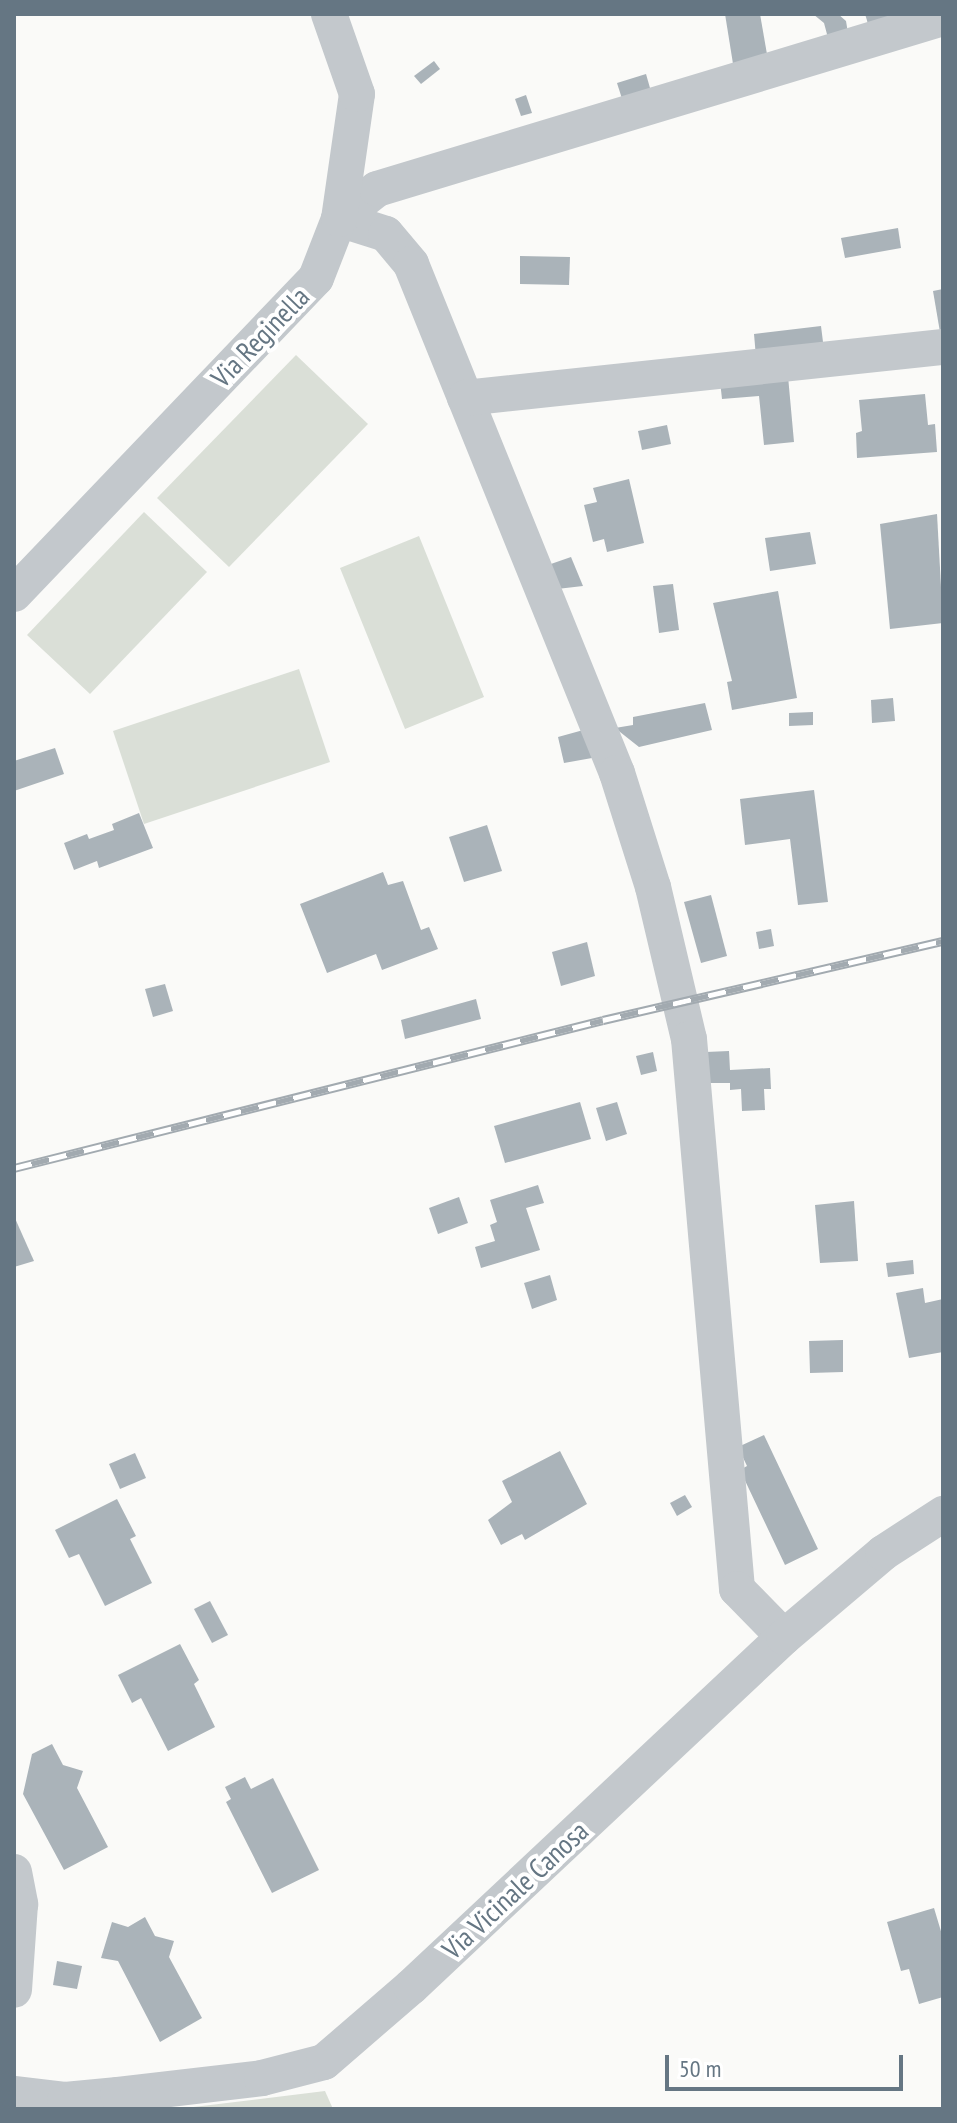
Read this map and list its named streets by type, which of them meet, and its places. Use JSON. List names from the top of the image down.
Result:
{
  "streets": {
    "street": ["Via Reginella", "Via Vicinale Canosa"]
  },
  "scale_bar": "50 m"
}
